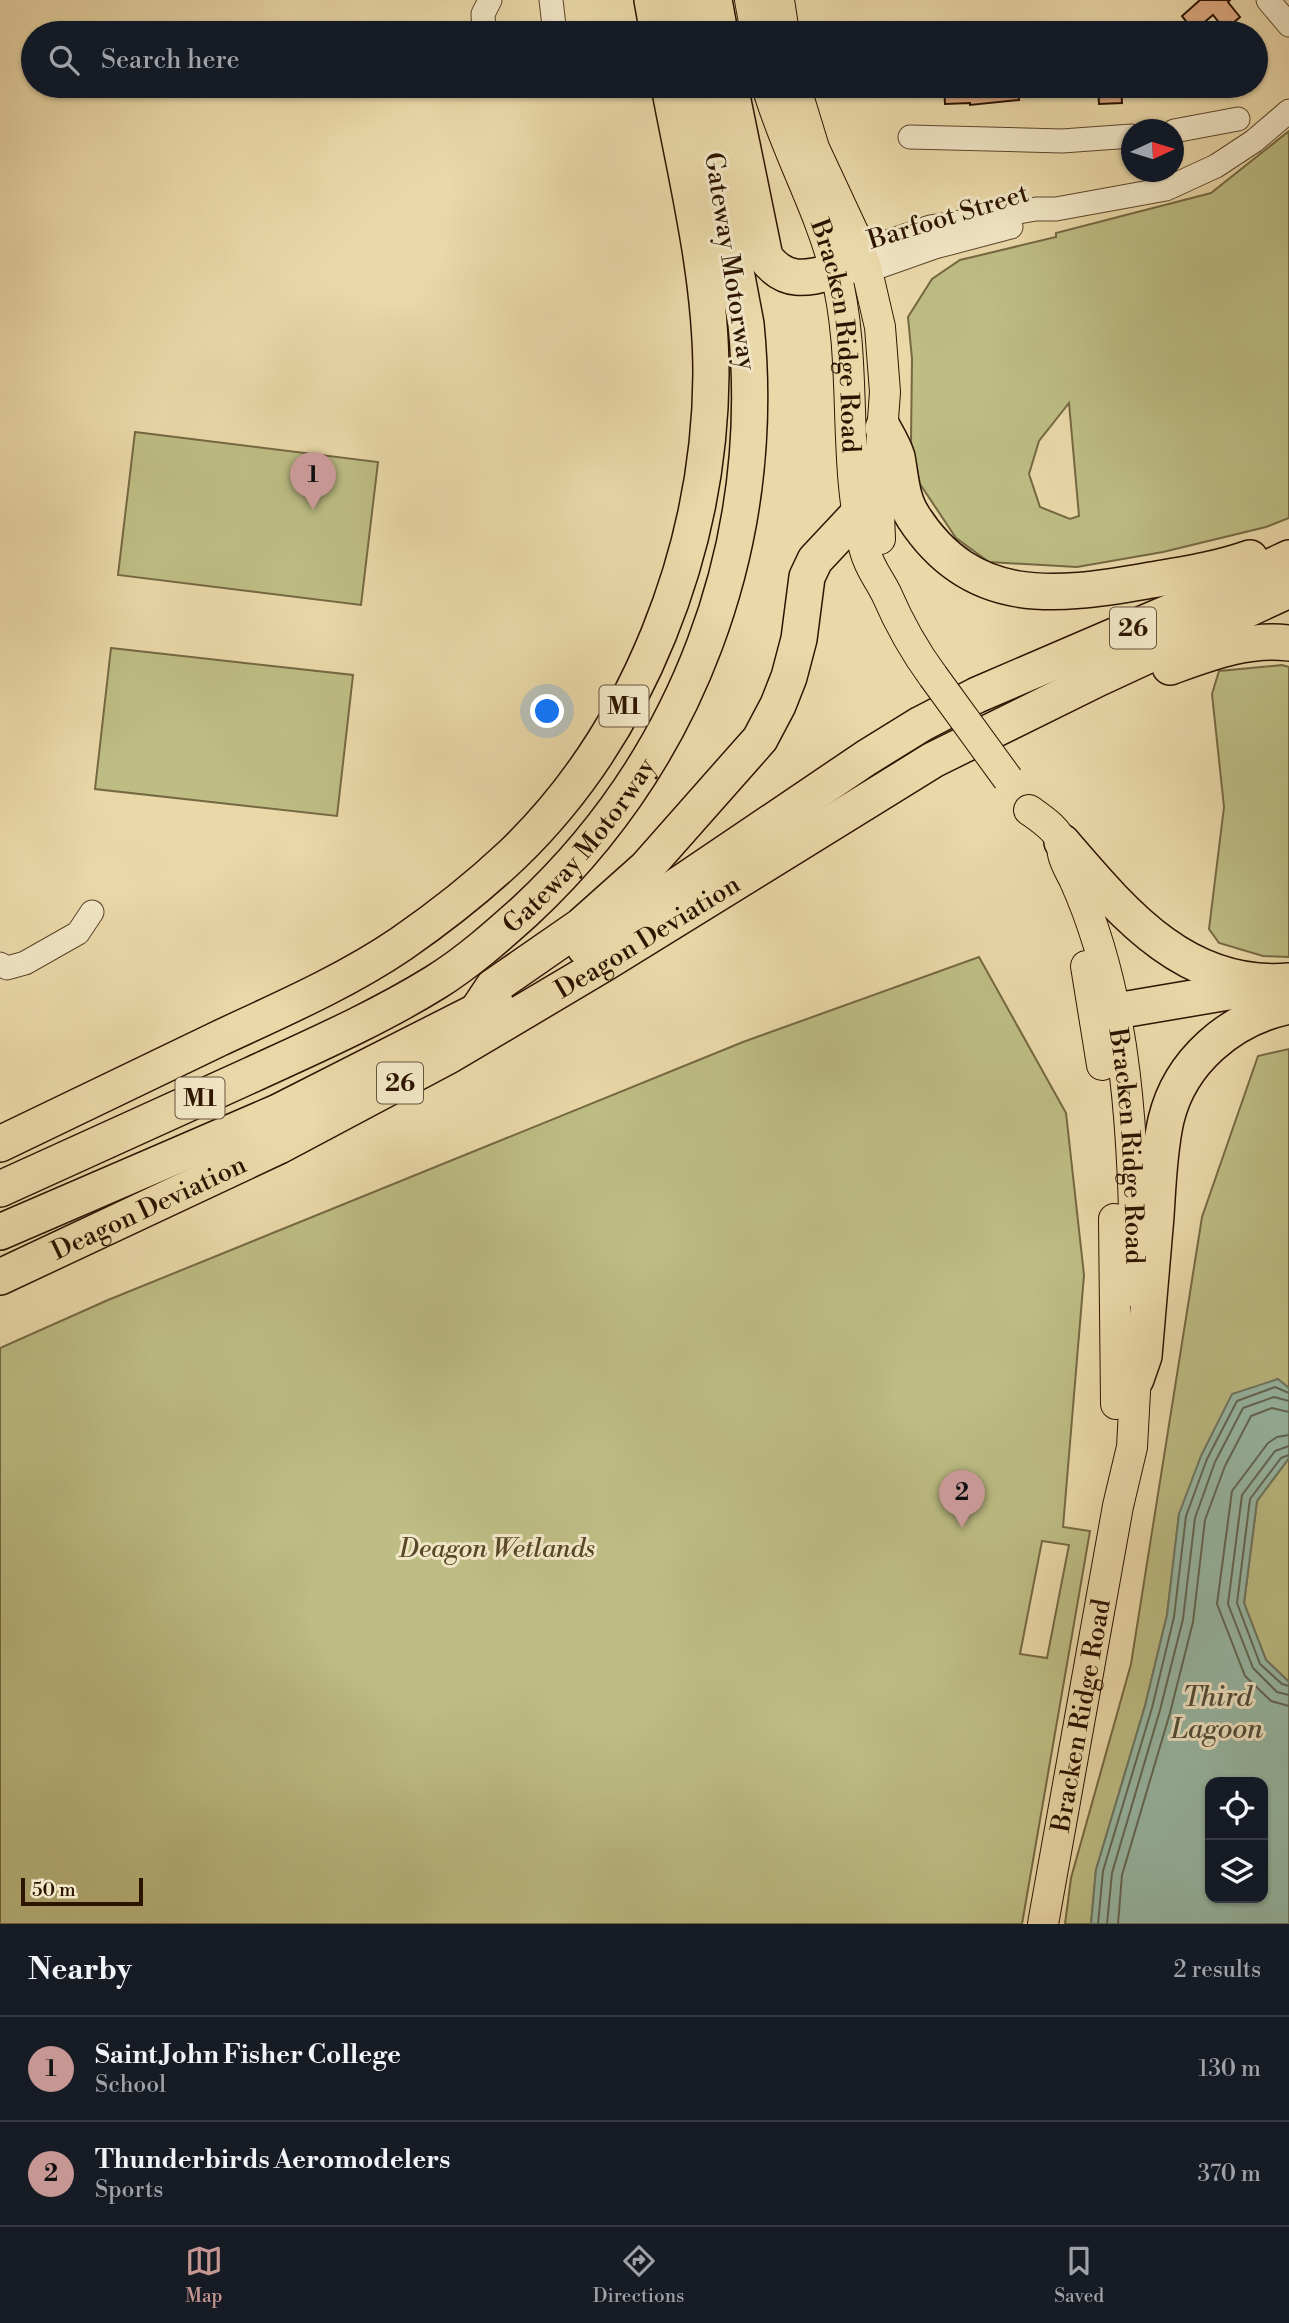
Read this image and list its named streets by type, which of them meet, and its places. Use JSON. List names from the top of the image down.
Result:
{
  "streets": {
    "highway": [
      "Gateway Motorway",
      "26",
      "M1",
      "Deagon Deviation"
    ],
    "main road": ["Bracken Ridge Road"],
    "street": ["Barfoot Street"]
  },
  "crossings": [
    ["Barfoot Street", "Bracken Ridge Road"]
  ],
  "water": ["Third Lagoon"],
  "parks": ["Deagon Wetlands"],
  "scale_bar": "50 m",
  "north": "right",
  "page": {
    "search": "Search here",
    "pins": ["1", "2"],
    "scale": "50 m",
    "heading": ["Nearby", "2 results"],
    "list": [
      {
        "mark": "1",
        "name": "Saint John Fisher College",
        "note": "School",
        "value": "130 m"
      },
      {
        "mark": "2",
        "name": "Thunderbirds Aeromodelers",
        "note": "Sports",
        "value": "370 m"
      }
    ],
    "nav": ["Map", "Directions", "Saved"]
  }
}
